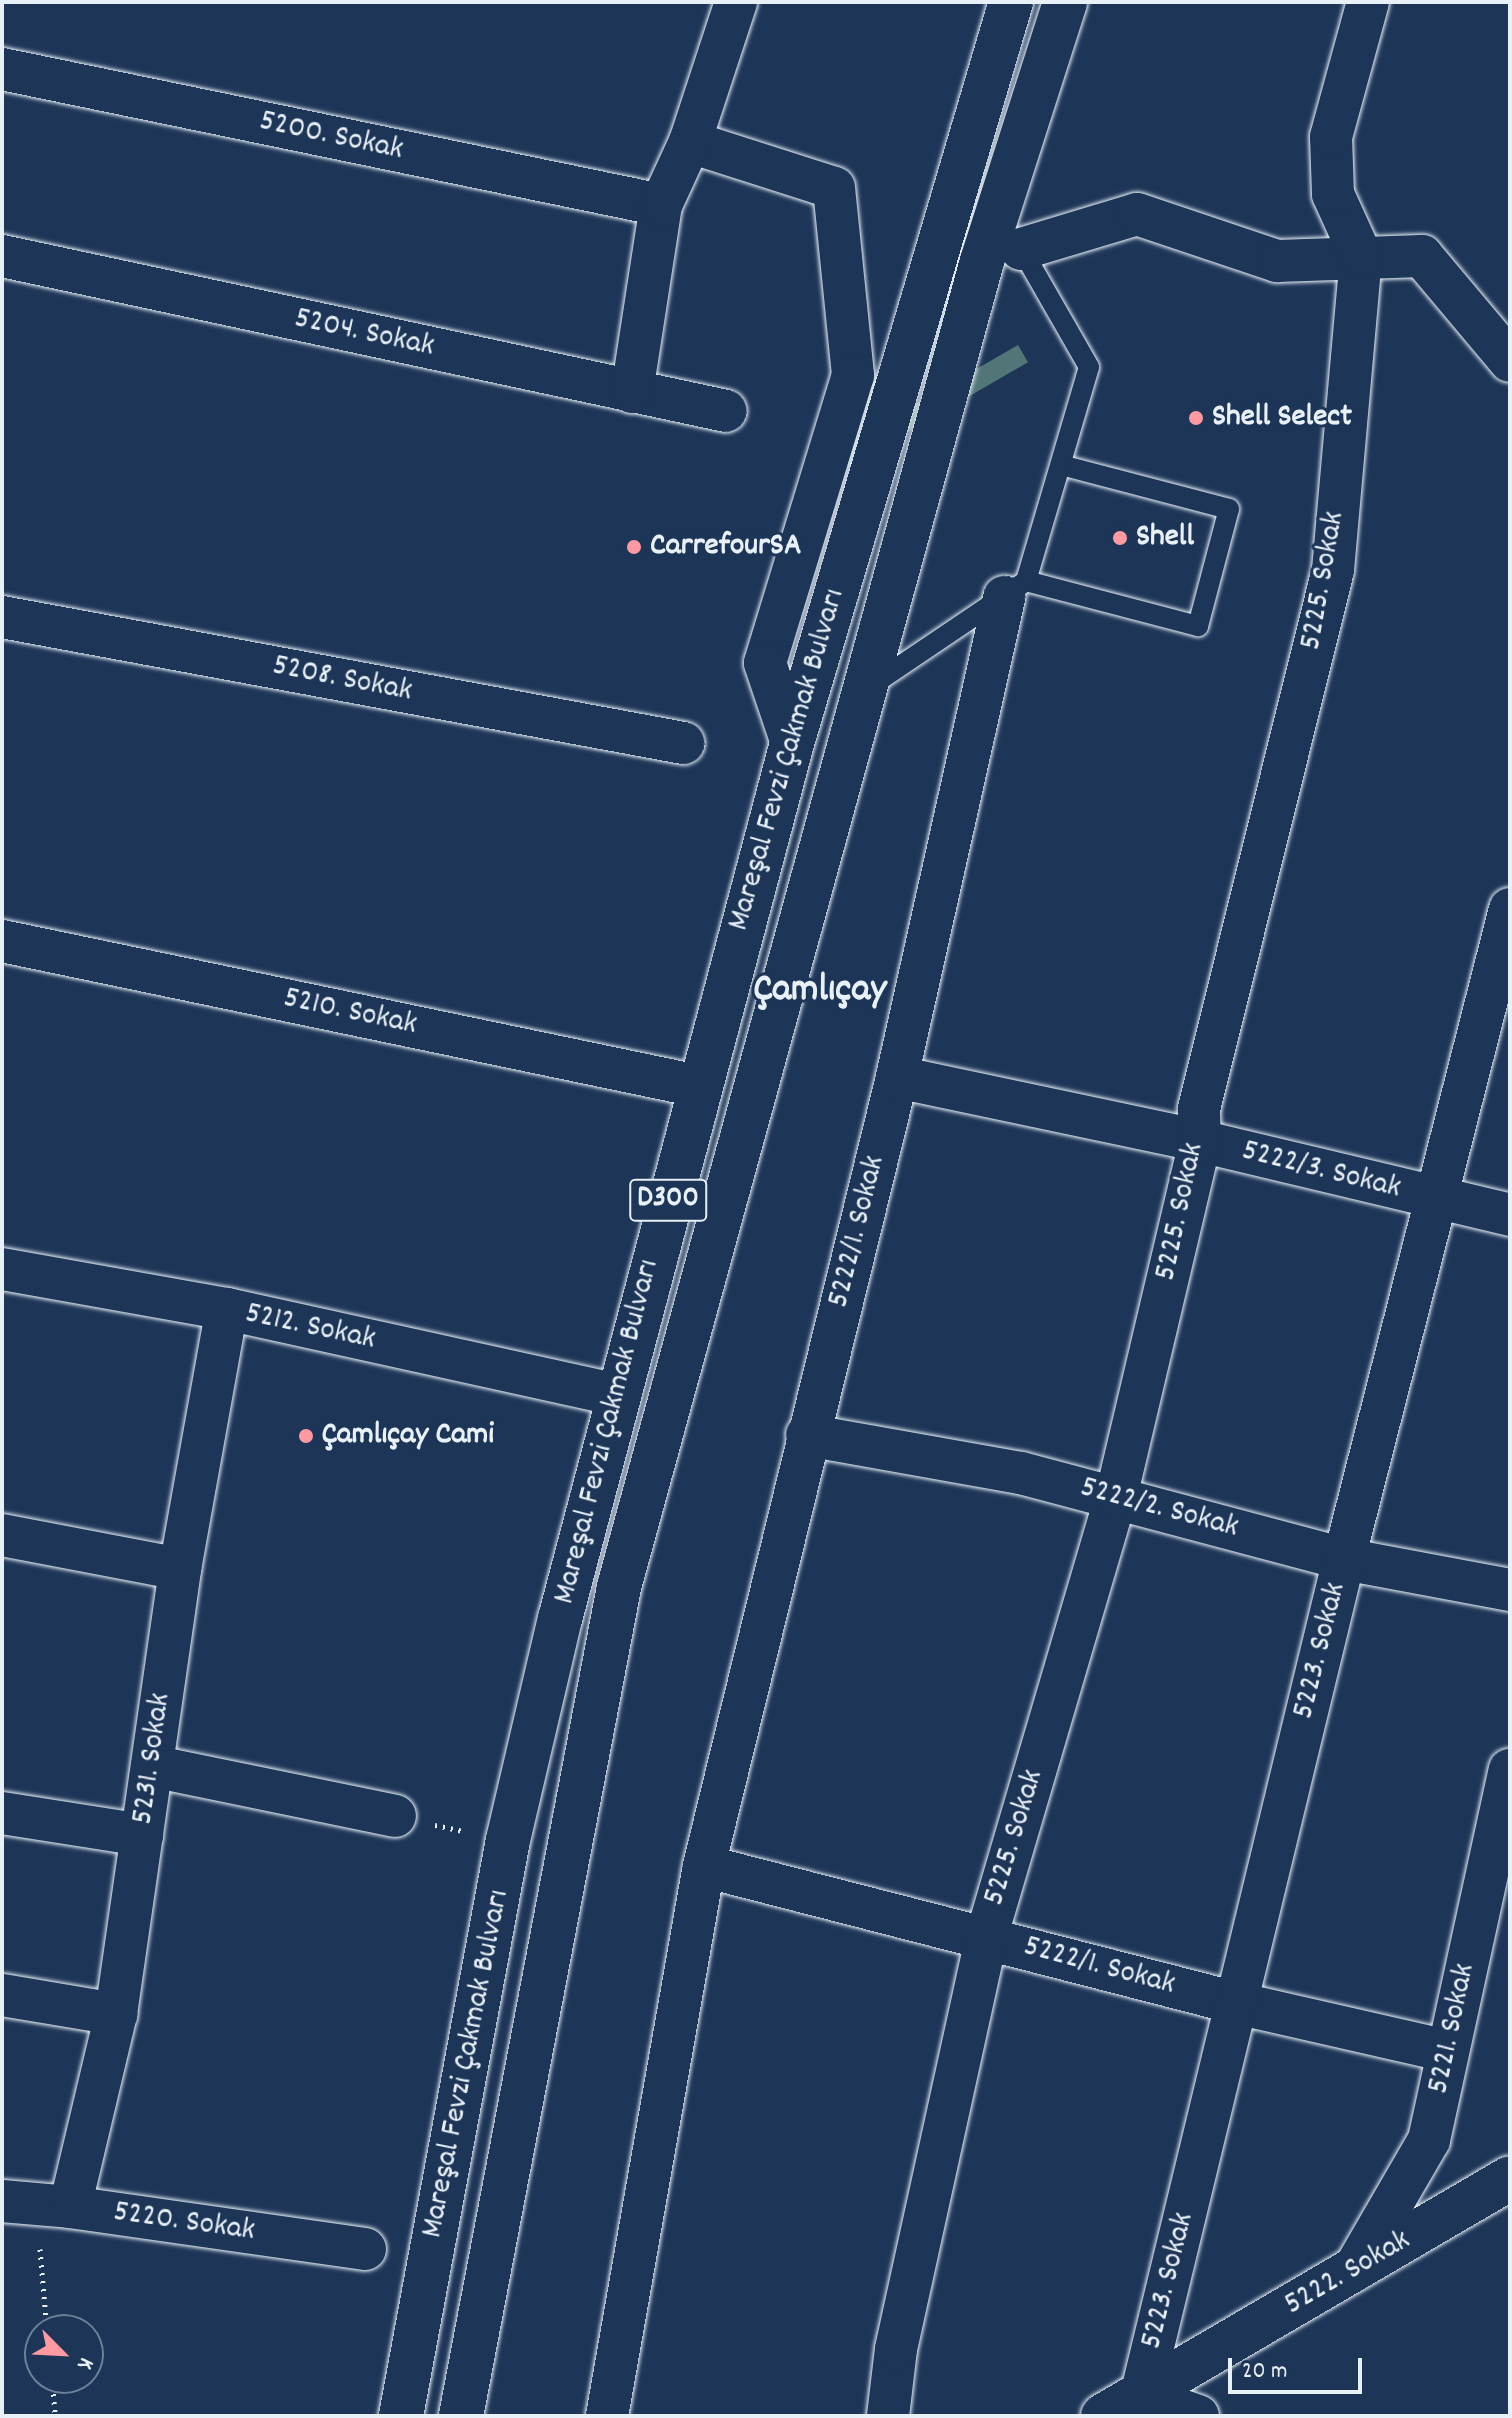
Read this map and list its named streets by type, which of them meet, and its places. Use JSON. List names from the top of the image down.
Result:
{
  "streets": {
    "main road": ["Mareşal Fevzi Çakmak Bulvarı", "D300", "5222. Sokak"],
    "street": [
      "5200. Sokak",
      "5204. Sokak",
      "5225. Sokak",
      "5208. Sokak",
      "5210. Sokak",
      "5222/3. Sokak",
      "5222/1. Sokak",
      "5212. Sokak",
      "5222/2. Sokak",
      "5223. Sokak",
      "5231. Sokak",
      "5221. Sokak",
      "5220. Sokak"
    ]
  },
  "crossings": [
    ["5225. Sokak", "5222/3. Sokak"],
    ["5225. Sokak", "5222/1. Sokak"],
    ["5225. Sokak", "5222/2. Sokak"],
    ["Mareşal Fevzi Çakmak Bulvarı", "5210. Sokak"],
    ["Mareşal Fevzi Çakmak Bulvarı", "5212. Sokak"],
    ["5222/3. Sokak", "5222/1. Sokak"],
    ["5222/3. Sokak", "5223. Sokak"],
    ["5222/1. Sokak", "5222/2. Sokak"],
    ["5222/1. Sokak", "5223. Sokak"],
    ["5222/1. Sokak", "5221. Sokak"],
    ["5212. Sokak", "5231. Sokak"],
    ["5222/2. Sokak", "5223. Sokak"],
    ["5223. Sokak", "5222. Sokak"],
    ["5231. Sokak", "5220. Sokak"],
    ["5221. Sokak", "5222. Sokak"]
  ],
  "districts": ["Çamlıçay"],
  "places": [
    "Shell Select",
    "Shell",
    "CarrefourSA",
    "Çamlıçay Cami"
  ],
  "scale_bar": "20 m",
  "north": "bottom right"
}
